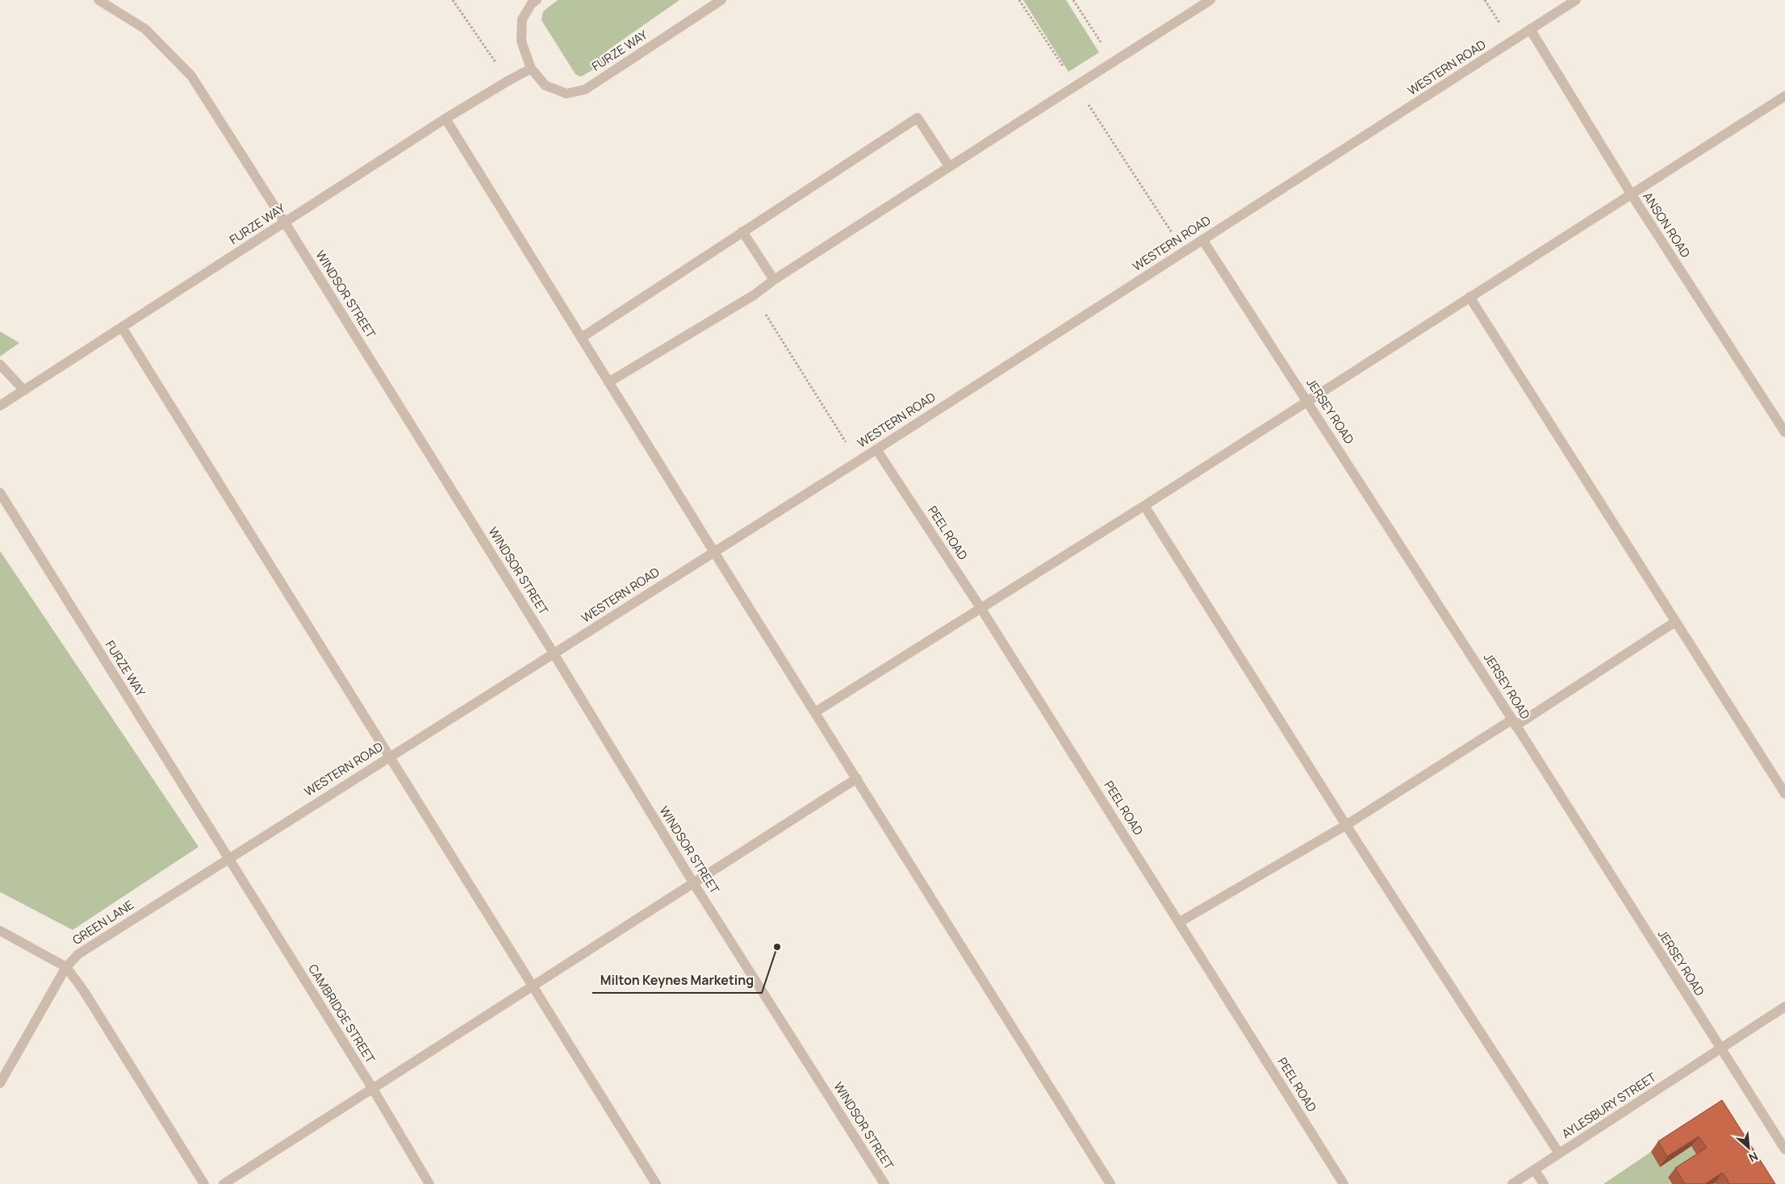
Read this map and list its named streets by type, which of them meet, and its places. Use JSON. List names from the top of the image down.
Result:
{
  "streets": {
    "street": [
      "FURZE WAY",
      "WESTERN ROAD",
      "ANSON ROAD",
      "WINDSOR STREET",
      "JERSEY ROAD",
      "PEEL ROAD",
      "GREEN LANE",
      "CAMBRIDGE STREET",
      "AYLESBURY STREET"
    ]
  },
  "crossings": [
    ["FURZE WAY", "WESTERN ROAD"],
    ["FURZE WAY", "WINDSOR STREET"],
    ["FURZE WAY", "GREEN LANE"],
    ["FURZE WAY", "CAMBRIDGE STREET"],
    ["WESTERN ROAD", "ANSON ROAD"],
    ["WESTERN ROAD", "WINDSOR STREET"],
    ["WESTERN ROAD", "JERSEY ROAD"],
    ["WESTERN ROAD", "PEEL ROAD"],
    ["WESTERN ROAD", "GREEN LANE"],
    ["WESTERN ROAD", "CAMBRIDGE STREET"],
    ["JERSEY ROAD", "AYLESBURY STREET"],
    ["GREEN LANE", "CAMBRIDGE STREET"]
  ],
  "places": ["Milton Keynes Marketing"],
  "north": "bottom right"
}
